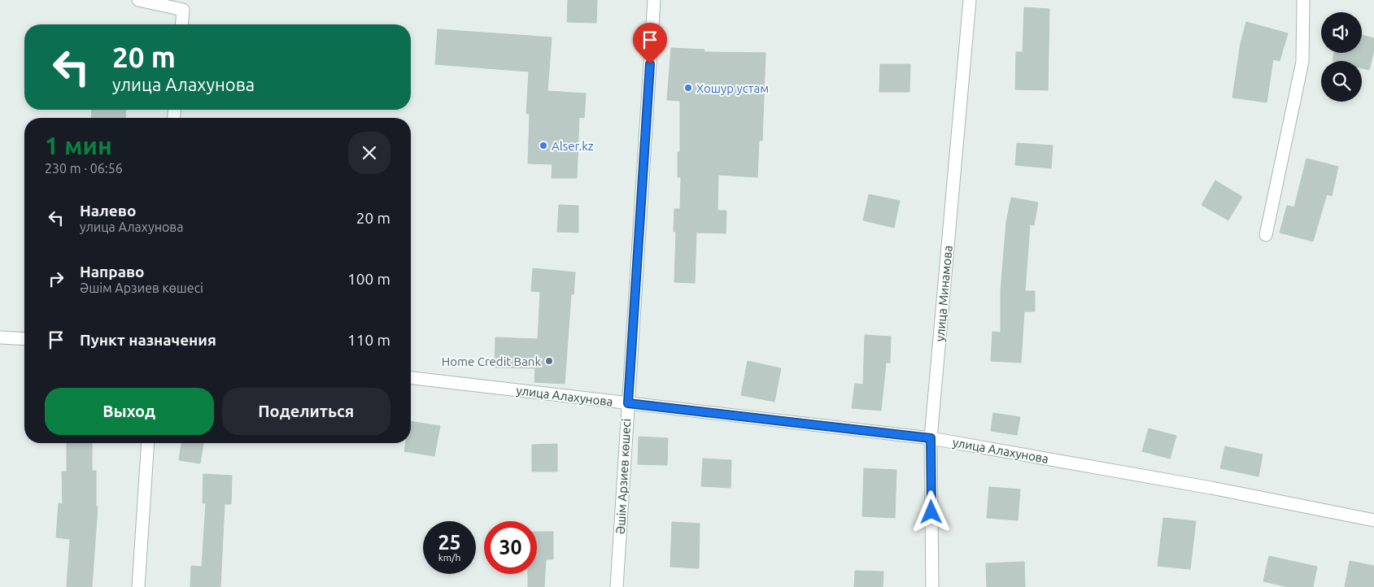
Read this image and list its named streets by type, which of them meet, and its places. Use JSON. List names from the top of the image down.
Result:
{
  "streets": {
    "street": ["улица Минамова", "улица Алахунова", "Әшім Арзиев көшесі"]
  },
  "crossings": [
    ["улица Минамова", "улица Алахунова"],
    ["улица Алахунова", "Әшім Арзиев көшесі"]
  ],
  "places": ["Хошур устам", "Alser.kz", "Home Credit Bank"],
  "page": {
    "turn": ["20 m", "улица Алахунова"],
    "heading": ["1 мин", "230 m · 06:56"],
    "list": [
      {
        "name": "Налево",
        "note": "улица Алахунова",
        "value": "20 m"
      },
      {
        "name": "Направо",
        "note": "Әшім Арзиев көшесі",
        "value": "100 m"
      },
      {
        "name": "Пункт назначения",
        "value": "110 m"
      }
    ],
    "buttons": ["Выход", "Поделиться"],
    "speed": "25 km/h",
    "limit": "30"
  }
}
